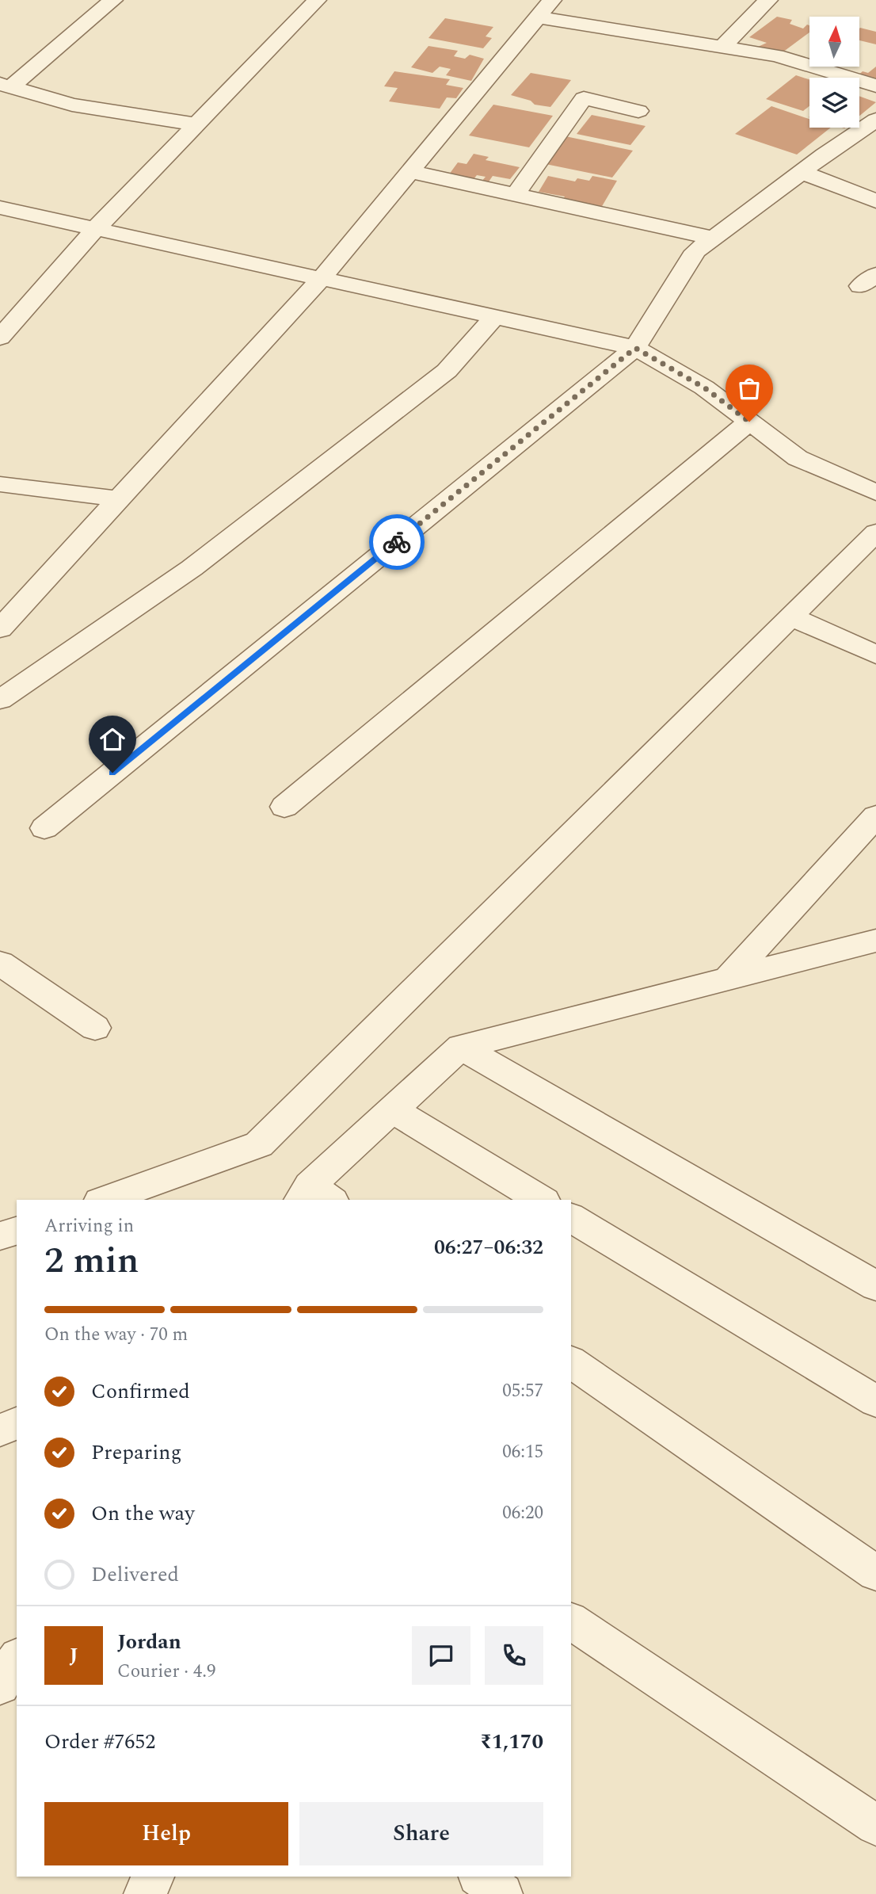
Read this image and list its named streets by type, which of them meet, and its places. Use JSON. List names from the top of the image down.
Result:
{
  "north": "top",
  "page": {
    "heading": ["2 min", "Arriving in", "06:27–06:32"],
    "panel": [
      "Jordan",
      "Courier · 4.9",
      "Order #7652",
      "₹1,170"
    ],
    "bar": "On the way · 70 m",
    "list": [
      ["Confirmed", "05:57"],
      ["Preparing", "06:15"],
      ["On the way", "06:20"],
      "Delivered"
    ],
    "round": "J",
    "buttons": ["Help", "Share"]
  }
}
